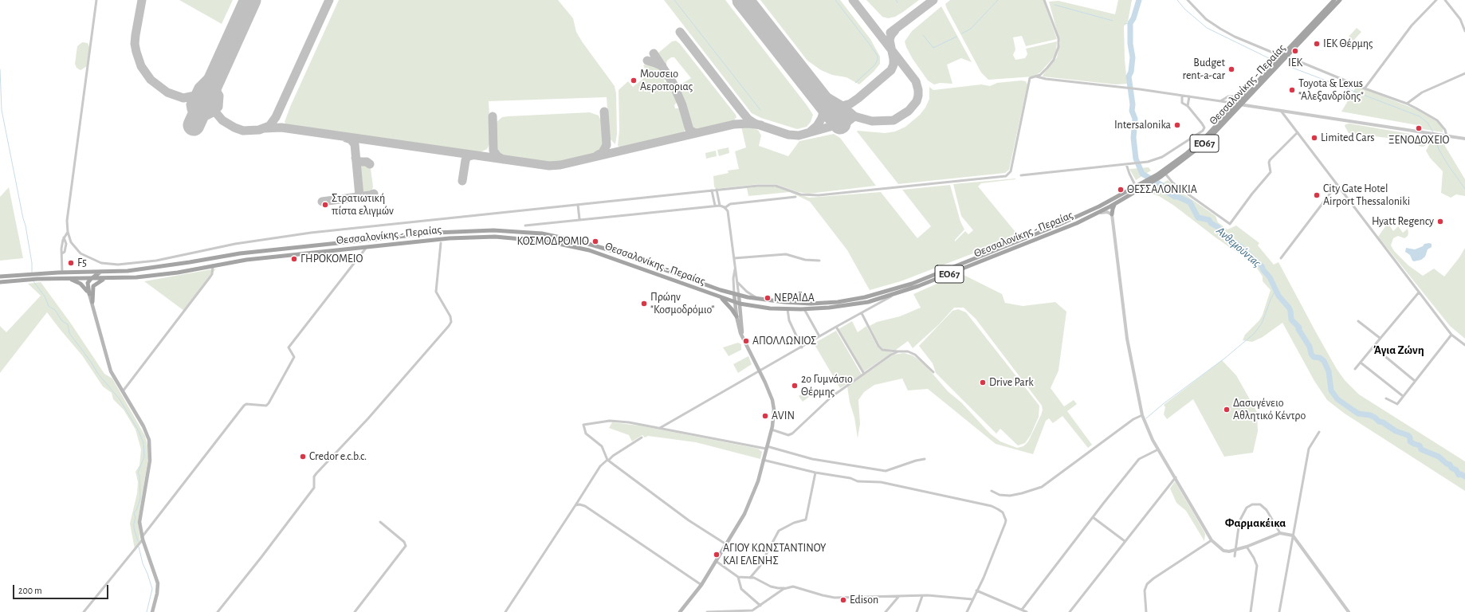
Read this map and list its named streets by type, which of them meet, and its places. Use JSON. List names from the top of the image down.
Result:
{
  "streets": {
    "main road": ["Θεσσαλονίκης - Περαίας", "ΕΟ67"]
  },
  "districts": ["Άγια Ζώνη", "Φαρμακέικα"],
  "water": ["Ανθεμούντας"],
  "places": [
    "ΙΕΚ Θέρμης",
    "ΙΕΚ",
    "Budget rent-a-car",
    "Μουσειο Αεροποριας",
    "Toyota & Lexus \"Αλεξανδρίδης\"",
    "Intersalonika",
    "ΞΕΝΟΔΟΧΕΙΟ",
    "Limited Cars",
    "ΘΕΣΣΑΛΟΝΙΚΙΑ",
    "City Gate Hotel Airport Thessaloniki",
    "Στρατιωτική πίστα ελιγμών",
    "Hyatt Regency",
    "ΚΟΣΜΟΔΡΟΜΙΟ",
    "ΓΗΡΟΚΟΜΕΙΟ",
    "F5",
    "ΝΕΡΑΪΔΑ",
    "Πρώην \"Κοσμοδρόμιο\"",
    "ΑΠΟΛΛΩΝΙΟΣ",
    "Drive Park",
    "2ο Γυμνάσιο Θέρμης",
    "Δασυγένειο Αθλητικό Κέντρο",
    "AVIN",
    "Credor e.c.b.c.",
    "ΑΓΙΟΥ ΚΩΝΣΤΑΝΤΙΝΟΥ ΚΑΙ ΕΛΕΝΗΣ",
    "Edison"
  ],
  "scale_bar": "200 m"
}
